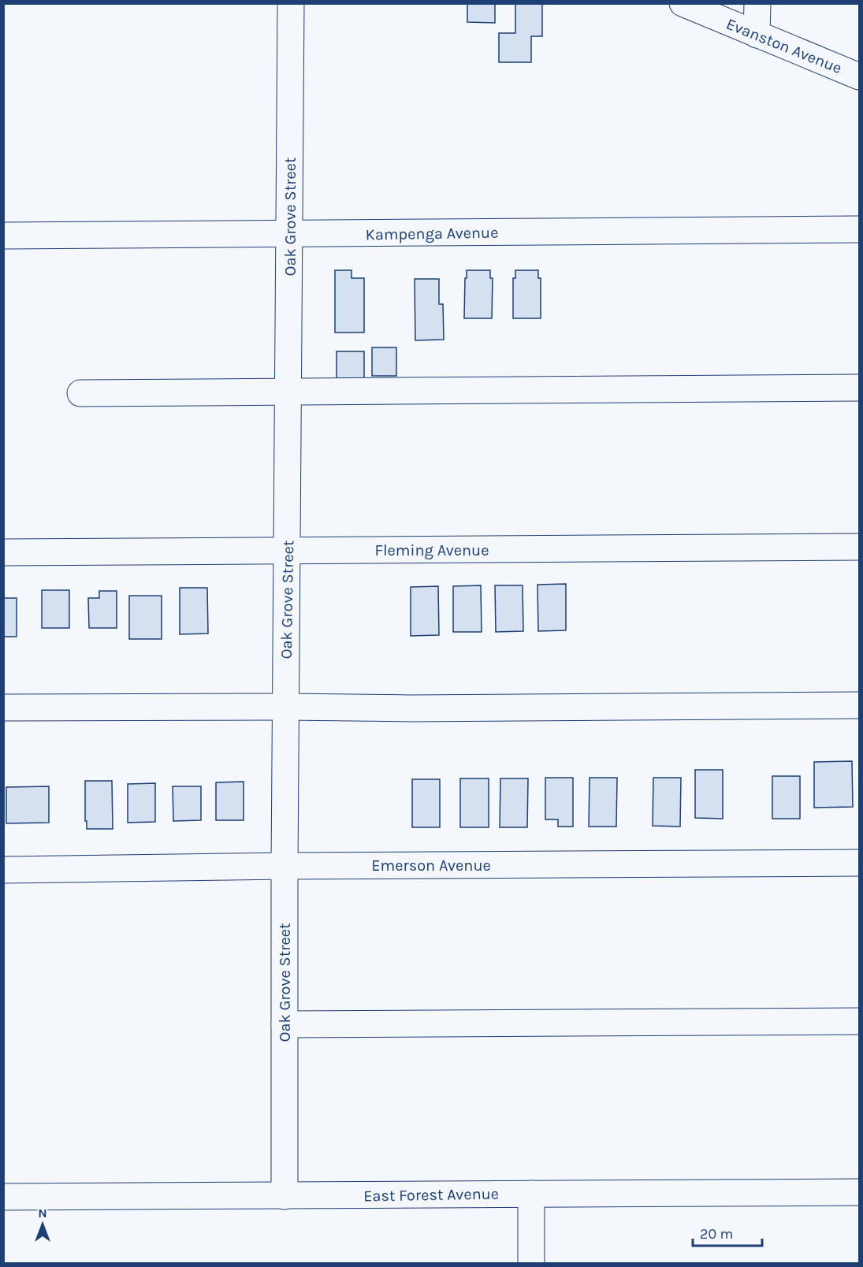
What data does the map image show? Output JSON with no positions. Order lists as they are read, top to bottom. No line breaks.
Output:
{"streets":{"street":["Evanston Avenue","Oak Grove Street","Kampenga Avenue","Fleming Avenue","Emerson Avenue","East Forest Avenue"]},"crossings":[["Oak Grove Street","Kampenga Avenue"],["Oak Grove Street","Fleming Avenue"],["Oak Grove Street","Emerson Avenue"],["Oak Grove Street","East Forest Avenue"]],"scale_bar":"20 m","north":"top"}
